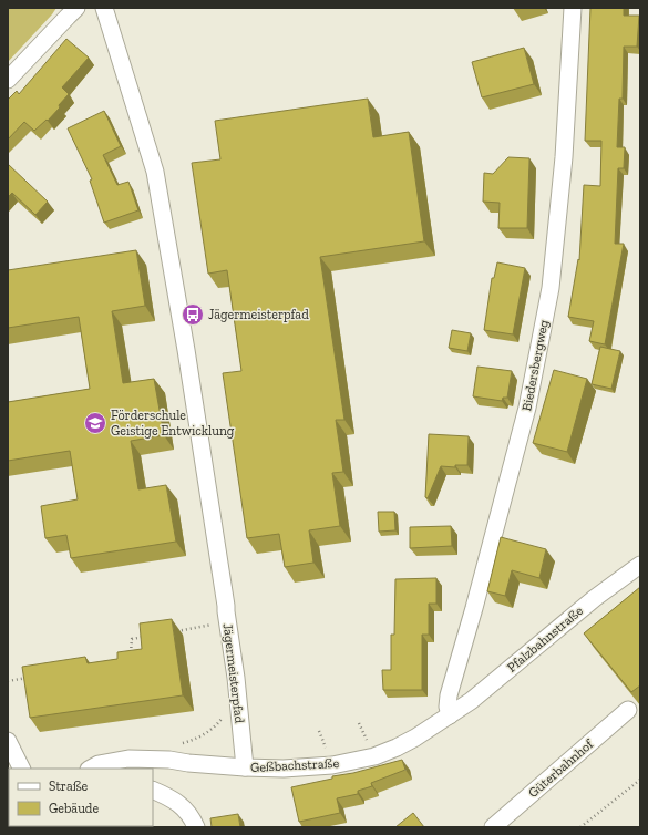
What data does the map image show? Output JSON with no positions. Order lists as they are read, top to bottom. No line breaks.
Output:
{"streets":{"street":["Biedersbergweg","Pfalzbahnstraße","Jägermeisterpfad","Geßbachstraße","Güterbahnhof"]},"crossings":[["Biedersbergweg","Pfalzbahnstraße"],["Biedersbergweg","Geßbachstraße"],["Pfalzbahnstraße","Geßbachstraße"],["Jägermeisterpfad","Geßbachstraße"]],"places":{"bus stop":["Jägermeisterpfad"],"school or university":["Förderschule Geistige Entwicklung"]},"legend":["Straße","Gebäude"]}
